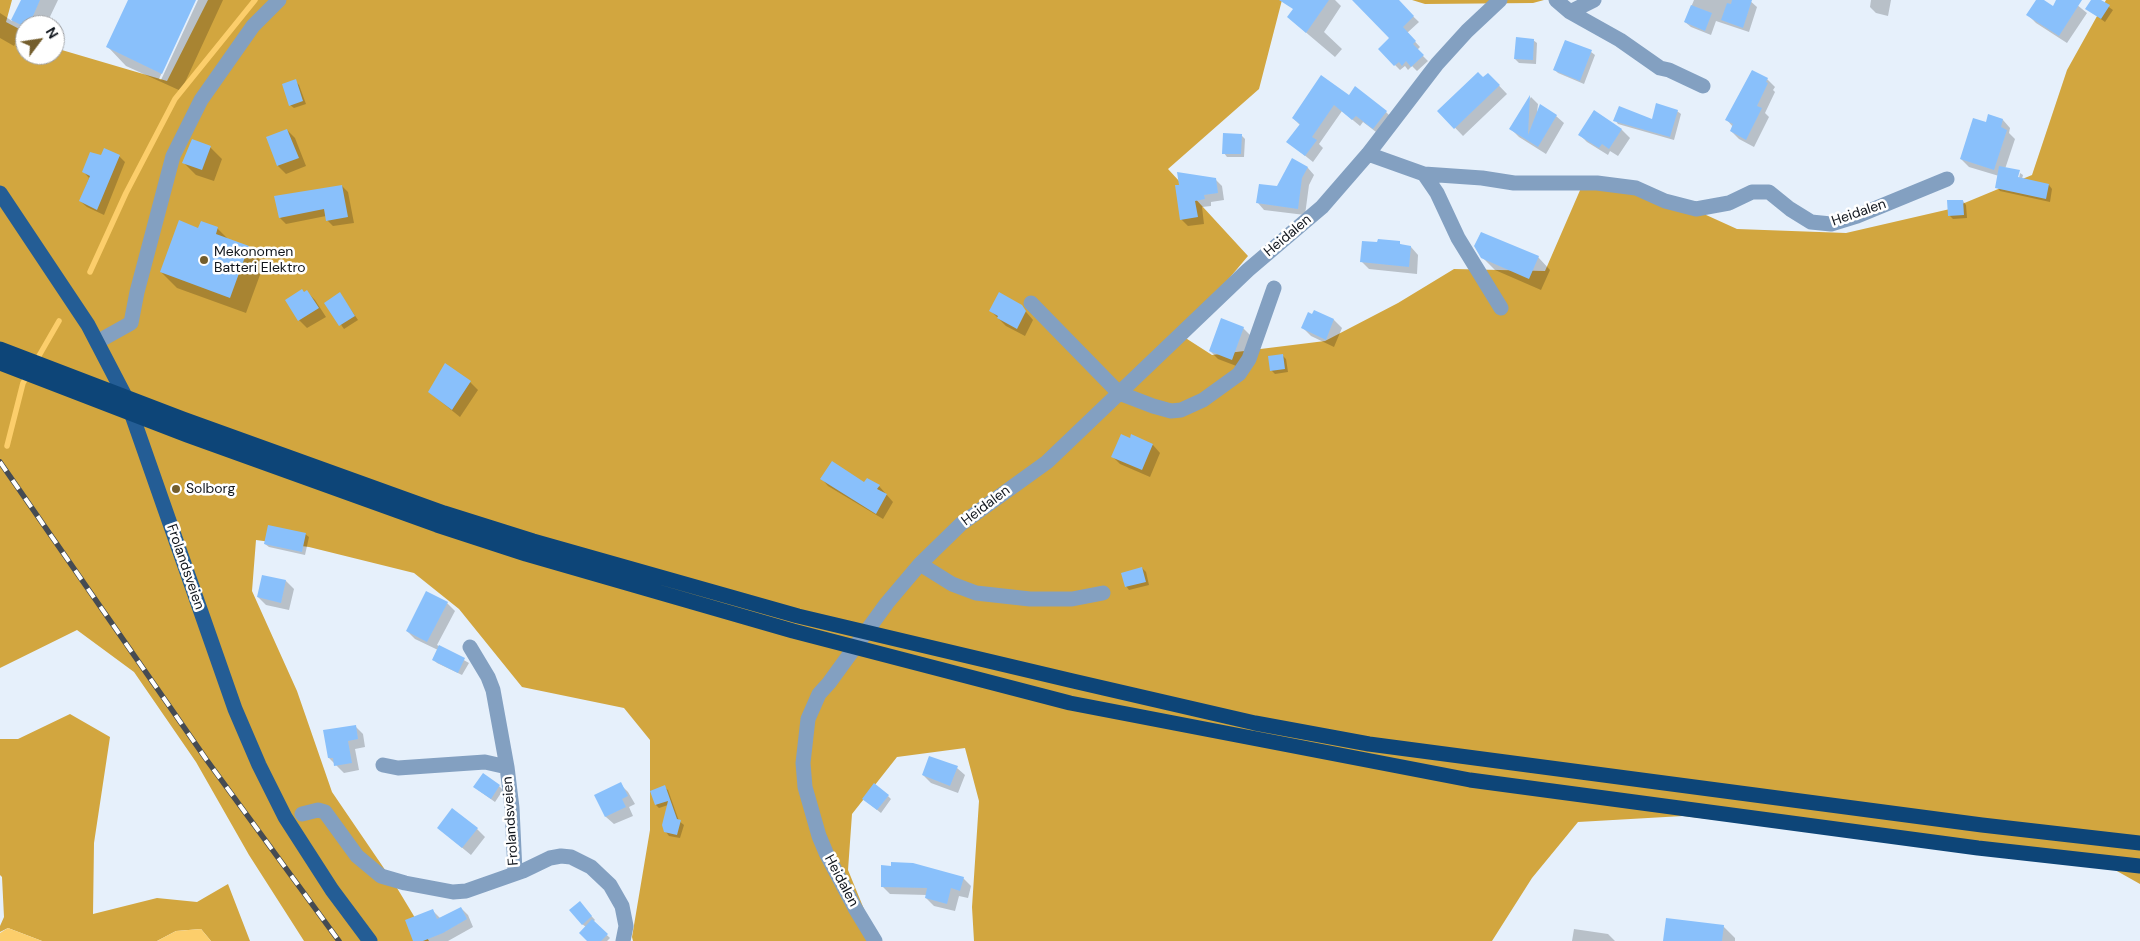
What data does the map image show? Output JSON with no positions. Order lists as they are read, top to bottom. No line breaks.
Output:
{"streets":{"main road":["Frolandsveien"],"street":["Heidalen"]},"places":["Mekonomen Batteri Elektro","Solborg"],"north":"top right"}
